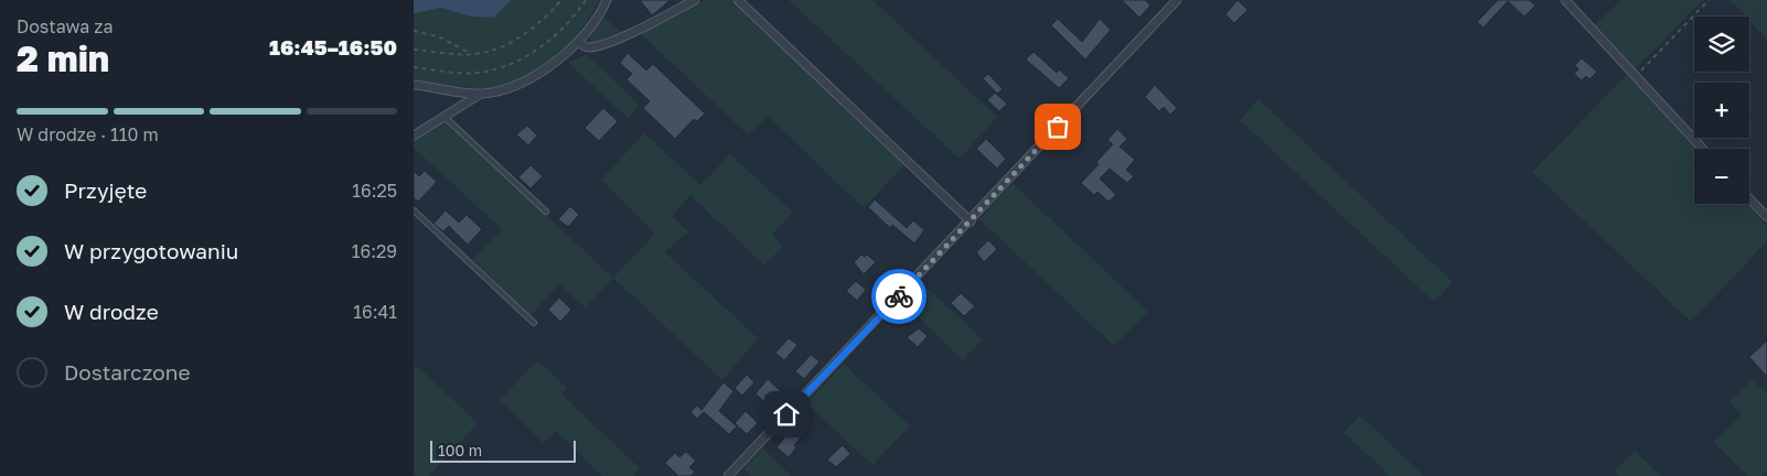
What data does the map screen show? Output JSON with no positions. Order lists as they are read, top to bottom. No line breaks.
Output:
{"scale_bar":"100 m","page":{"heading":["2 min","Dostawa za","16:45–16:50"],"map_buttons":["+","−"],"bar":"W drodze · 110 m","list":[["Przyjęte","16:25"],["W przygotowaniu","16:29"],["W drodze","16:41"],"Dostarczone"],"scale":"100 m"}}
